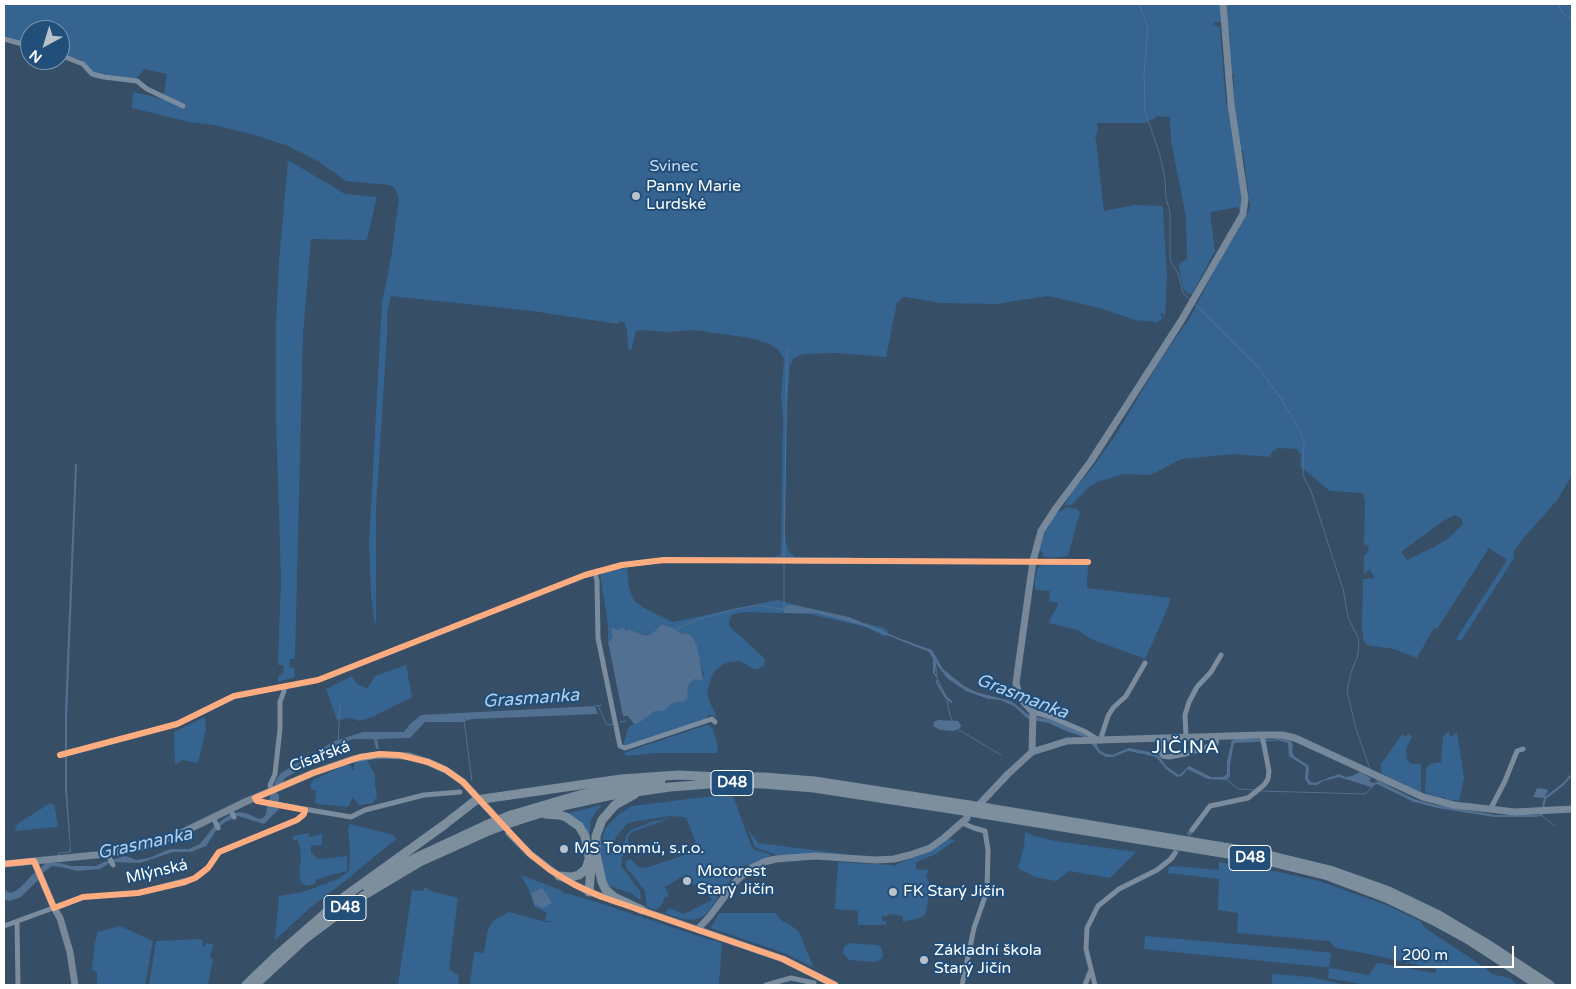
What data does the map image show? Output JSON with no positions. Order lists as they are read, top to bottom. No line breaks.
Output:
{"streets":{"highway":["D48"],"street":["Císařská","Mlýnská"]},"districts":["JIČINA"],"water":["Grasmanka"],"parks":["Svinec"],"places":["Panny Marie Lurdské","MS Tommü, s.r.o.","Motorest Starý Jičín","FK Starý Jičín","Základní škola Starý Jičín"],"scale_bar":"200 m","north":"bottom left"}
